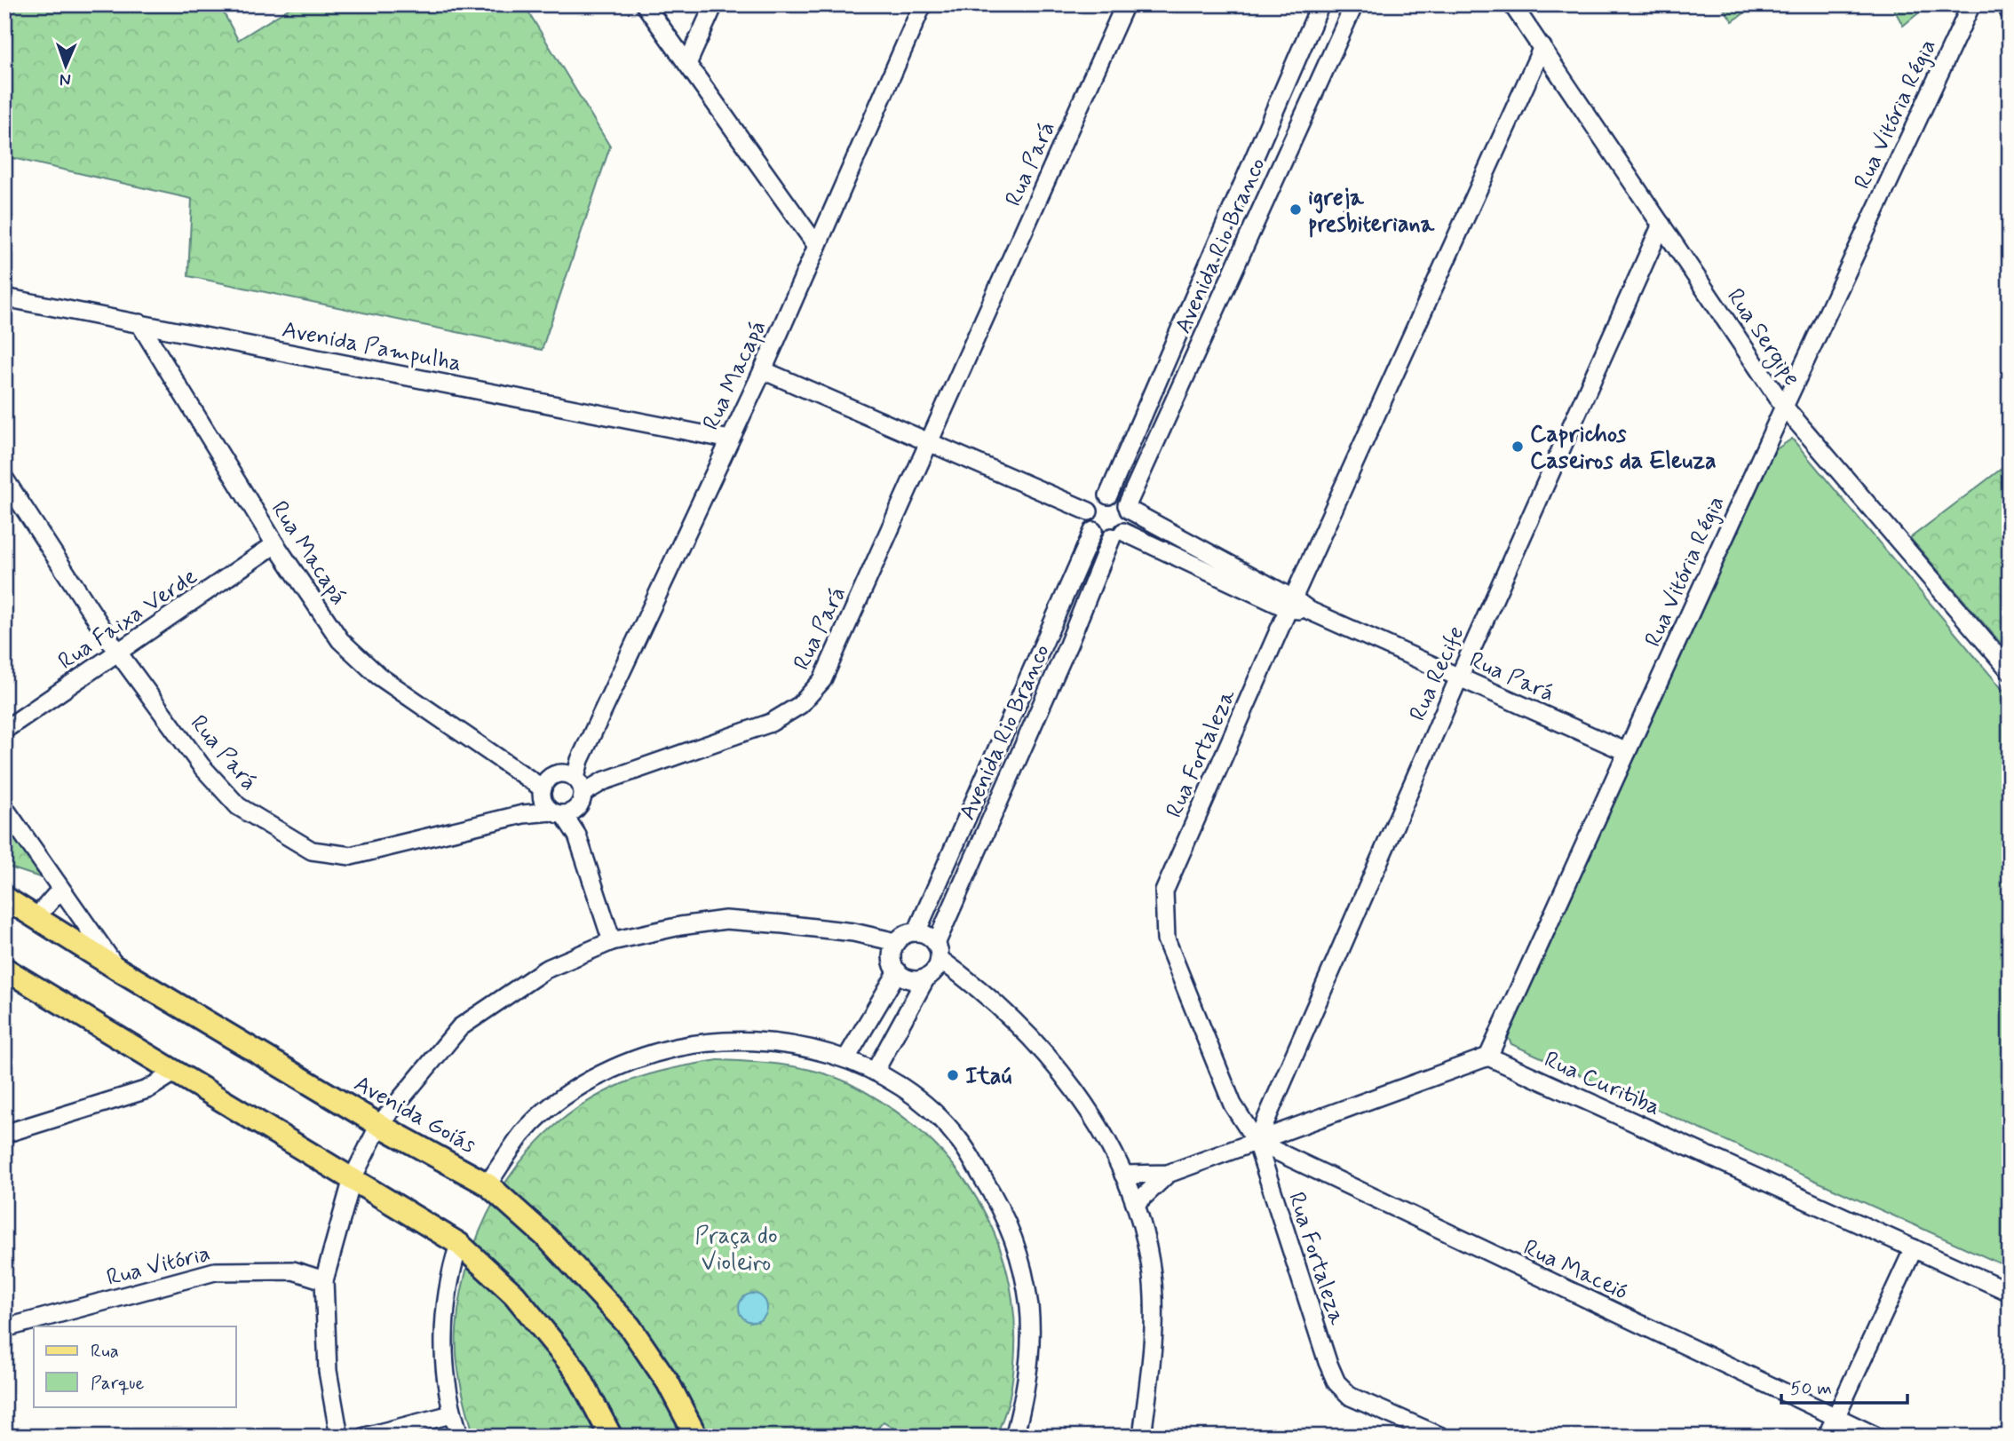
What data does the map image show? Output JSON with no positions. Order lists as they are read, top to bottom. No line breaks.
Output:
{"streets":{"main road":["Avenida Goiás"],"street":["Rua Vitória Régia","Rua Pará","Avenida Rio Branco","Rua Sergipe","Avenida Pampulha","Rua Macapá","Rua Faixa Verde","Rua Recife","Rua Fortaleza","Rua Curitiba","Rua Vitória","Rua Maceió"]},"crossings":[["Rua Vitória Régia","Rua Pará"],["Rua Vitória Régia","Rua Sergipe"],["Rua Vitória Régia","Rua Curitiba"],["Rua Pará","Avenida Rio Branco"],["Rua Pará","Rua Macapá"],["Rua Pará","Rua Faixa Verde"],["Rua Pará","Rua Recife"],["Rua Pará","Rua Fortaleza"],["Rua Sergipe","Rua Recife"],["Rua Sergipe","Rua Fortaleza"],["Avenida Pampulha","Rua Macapá"],["Rua Macapá","Rua Faixa Verde"],["Rua Recife","Rua Fortaleza"],["Rua Recife","Rua Maceió"],["Rua Fortaleza","Rua Maceió"]],"parks":["Praça do Violeiro"],"places":["igreja presbiteriana","Caprichos Caseiros da Eleuza","Itaú"],"legend":["Rua","Parque"],"scale_bar":"50 m","north":"bottom"}
